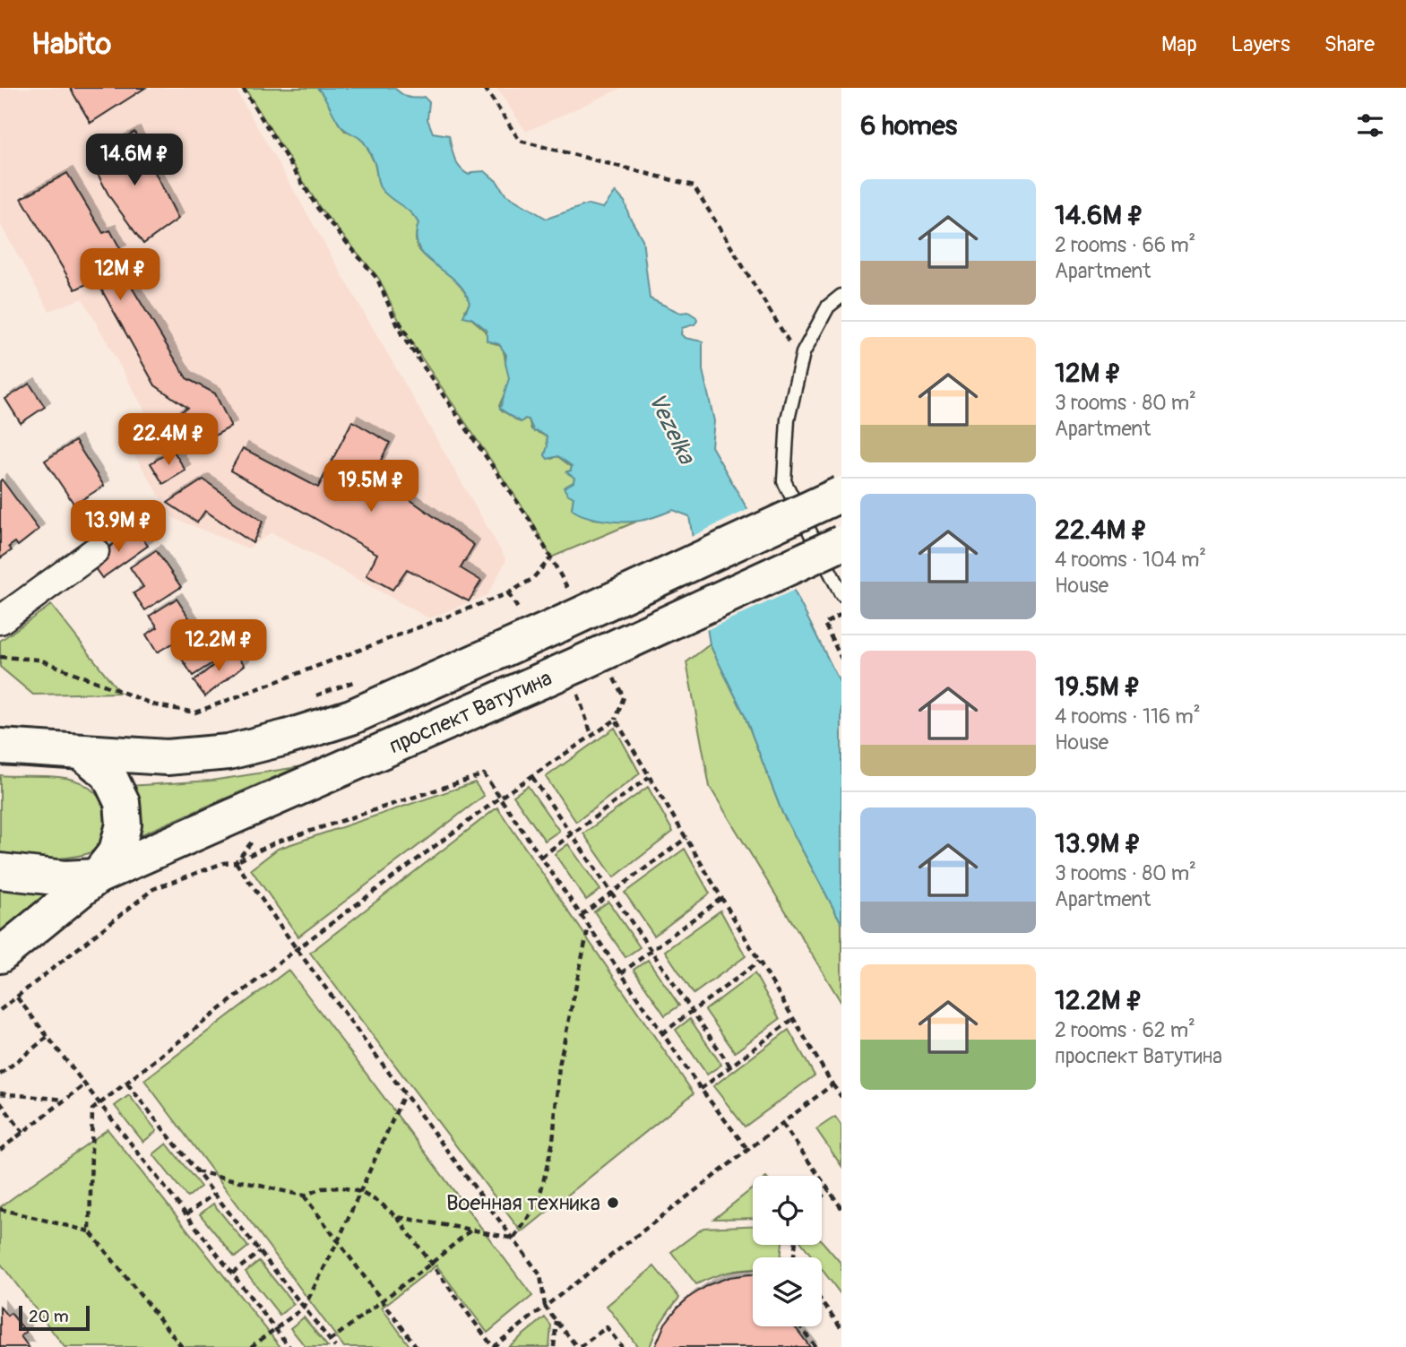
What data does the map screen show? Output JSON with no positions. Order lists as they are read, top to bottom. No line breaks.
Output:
{"streets":{"main road":["проспект Ватутина"]},"water":["Vezelka"],"places":["Военная техника"],"scale_bar":"20 m","page":{"header":"Habito","nav":["Map","Layers","Share"],"heading":"6 homes","price":["14.6M ₽","12M ₽","22.4M ₽","19.5M ₽","13.9M ₽","12.2M ₽"],"list":[{"name":"14.6M ₽","note":"2 rooms · 66 m² · Apartment"},{"name":"12M ₽","note":"3 rooms · 80 m² · Apartment"},{"name":"22.4M ₽","note":"4 rooms · 104 m² · House"},{"name":"19.5M ₽","note":"4 rooms · 116 m² · House"},{"name":"13.9M ₽","note":"3 rooms · 80 m² · Apartment"},{"name":"12.2M ₽","note":"2 rooms · 62 m² · проспект Ватутина"}],"scale":"20 m"}}
